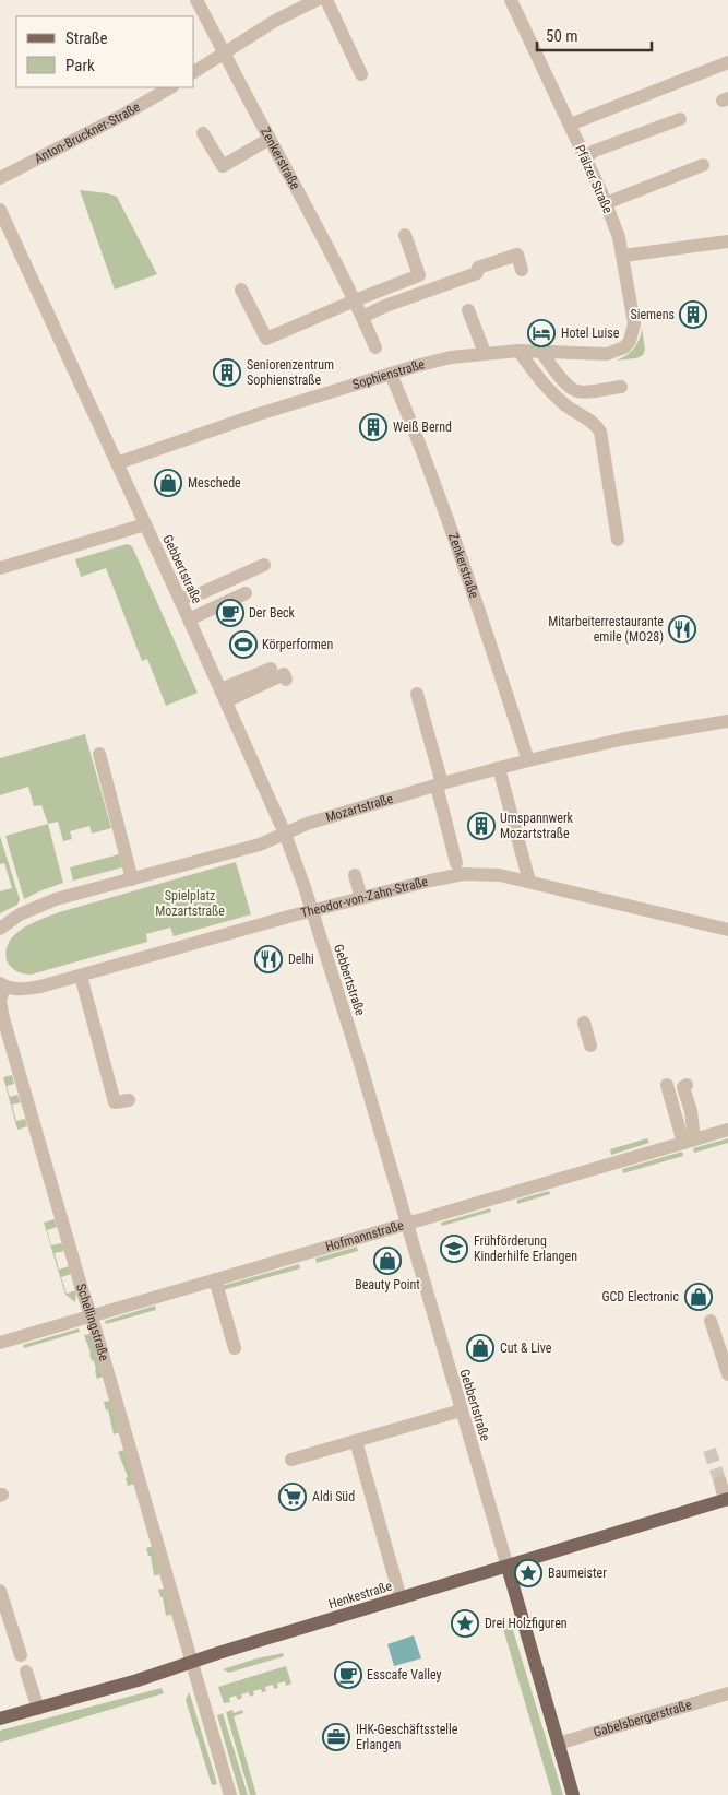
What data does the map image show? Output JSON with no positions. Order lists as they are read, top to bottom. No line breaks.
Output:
{"streets":{"main road":["Gebbertstraße","Henkestraße"],"street":["Anton-Bruckner-Straße","Zenkerstraße","Pfälzer Straße","Sophienstraße","Mozartstraße","Theodor-von-Zahn-Straße","Hofmannstraße","Schellingstraße","Gabelsbergerstraße"]},"crossings":[["Zenkerstraße","Sophienstraße"],["Zenkerstraße","Mozartstraße"],["Pfälzer Straße","Sophienstraße"],["Sophienstraße","Gebbertstraße"],["Gebbertstraße","Mozartstraße"],["Gebbertstraße","Theodor-von-Zahn-Straße"],["Gebbertstraße","Hofmannstraße"],["Gebbertstraße","Henkestraße"],["Gebbertstraße","Gabelsbergerstraße"],["Theodor-von-Zahn-Straße","Schellingstraße"],["Hofmannstraße","Schellingstraße"],["Schellingstraße","Henkestraße"]],"parks":["Spielplatz Mozartstraße"],"places":{"building":["Siemens","Seniorenzentrum Sophienstraße","Weiß Bernd","Umspannwerk Mozartstraße"],"hotel":["Hotel Luise"],"shop":["Meschede","Beauty Point","GCD Electronic","Cut & Live"],"cafe":["Der Beck","Esscafe Valley"],"restaurant":["Mitarbeiterrestaurante emile (MO28)","Delhi"],"sports":["Körperformen"],"school or university":["Frühförderung Kinderhilfe Erlangen"],"supermarket":["Aldi Süd"],"place":["Baumeister","Drei Holzfiguren"],"office":["IHK-Geschäftsstelle Erlangen"]},"legend":["Straße","Park"],"scale_bar":"50 m"}
